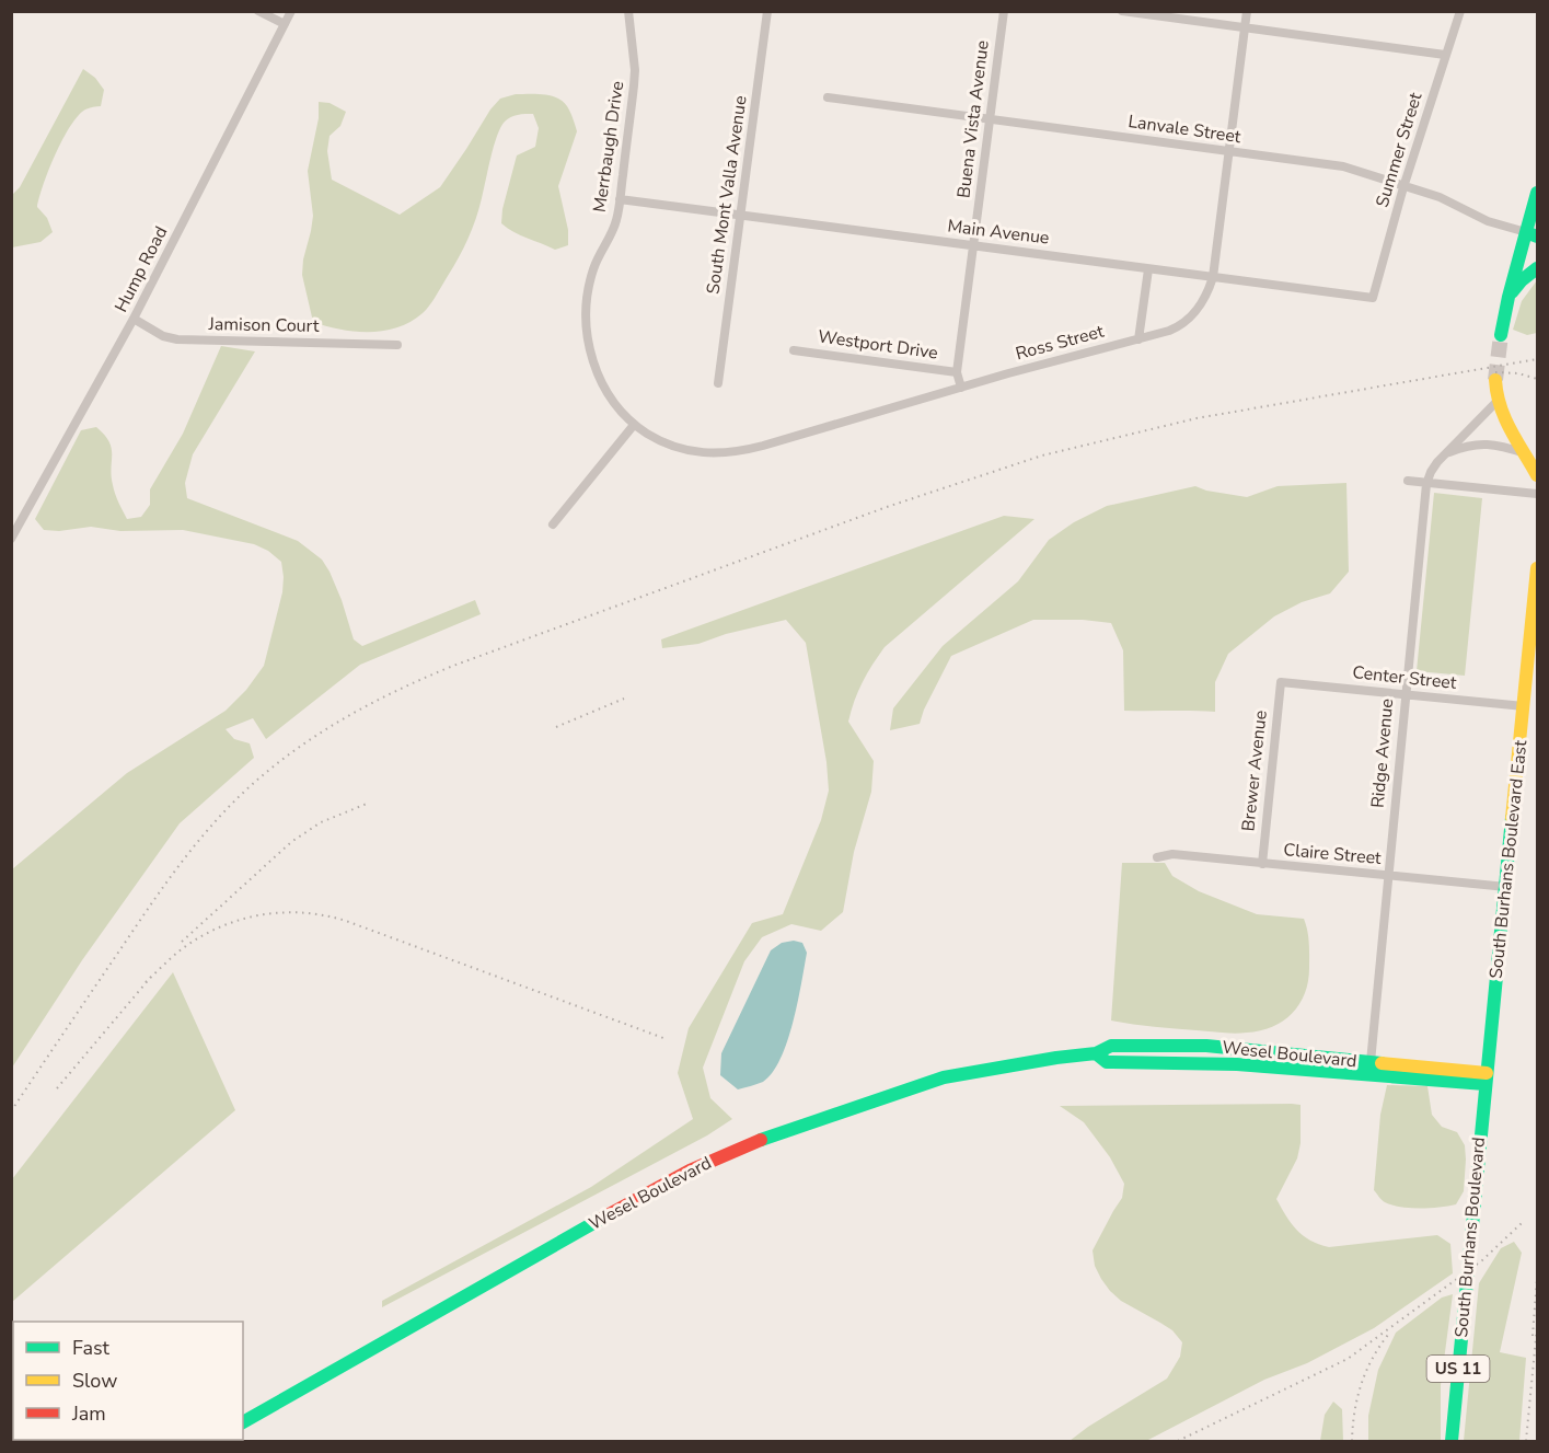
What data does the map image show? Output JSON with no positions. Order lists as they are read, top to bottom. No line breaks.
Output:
{"streets":{"main road":["South Burhans Boulevard East","Wesel Boulevard","South Burhans Boulevard","US 11"],"street":["Buena Vista Avenue","Lanvale Street","Merrbaugh Drive","Summer Street","South Mont Valla Avenue","Main Avenue","Hump Road","Jamison Court","Ross Street","Westport Drive","Center Street","Ridge Avenue","Brewer Avenue","Claire Street"]},"crossings":[["Buena Vista Avenue","Lanvale Street"],["Buena Vista Avenue","Main Avenue"],["Buena Vista Avenue","Ross Street"],["Buena Vista Avenue","Westport Drive"],["Lanvale Street","Summer Street"],["Lanvale Street","Ross Street"],["Merrbaugh Drive","Main Avenue"],["Merrbaugh Drive","Ross Street"],["Summer Street","Main Avenue"],["South Mont Valla Avenue","Main Avenue"],["Main Avenue","Ross Street"],["Hump Road","Jamison Court"],["Center Street","Ridge Avenue"],["Center Street","Brewer Avenue"],["Center Street","South Burhans Boulevard East"],["Ridge Avenue","Claire Street"],["Ridge Avenue","Wesel Boulevard"],["Brewer Avenue","Claire Street"],["Claire Street","South Burhans Boulevard East"],["South Burhans Boulevard East","Wesel Boulevard"],["South Burhans Boulevard East","South Burhans Boulevard"],["Wesel Boulevard","South Burhans Boulevard"]],"legend":["Fast","Slow","Jam"]}
